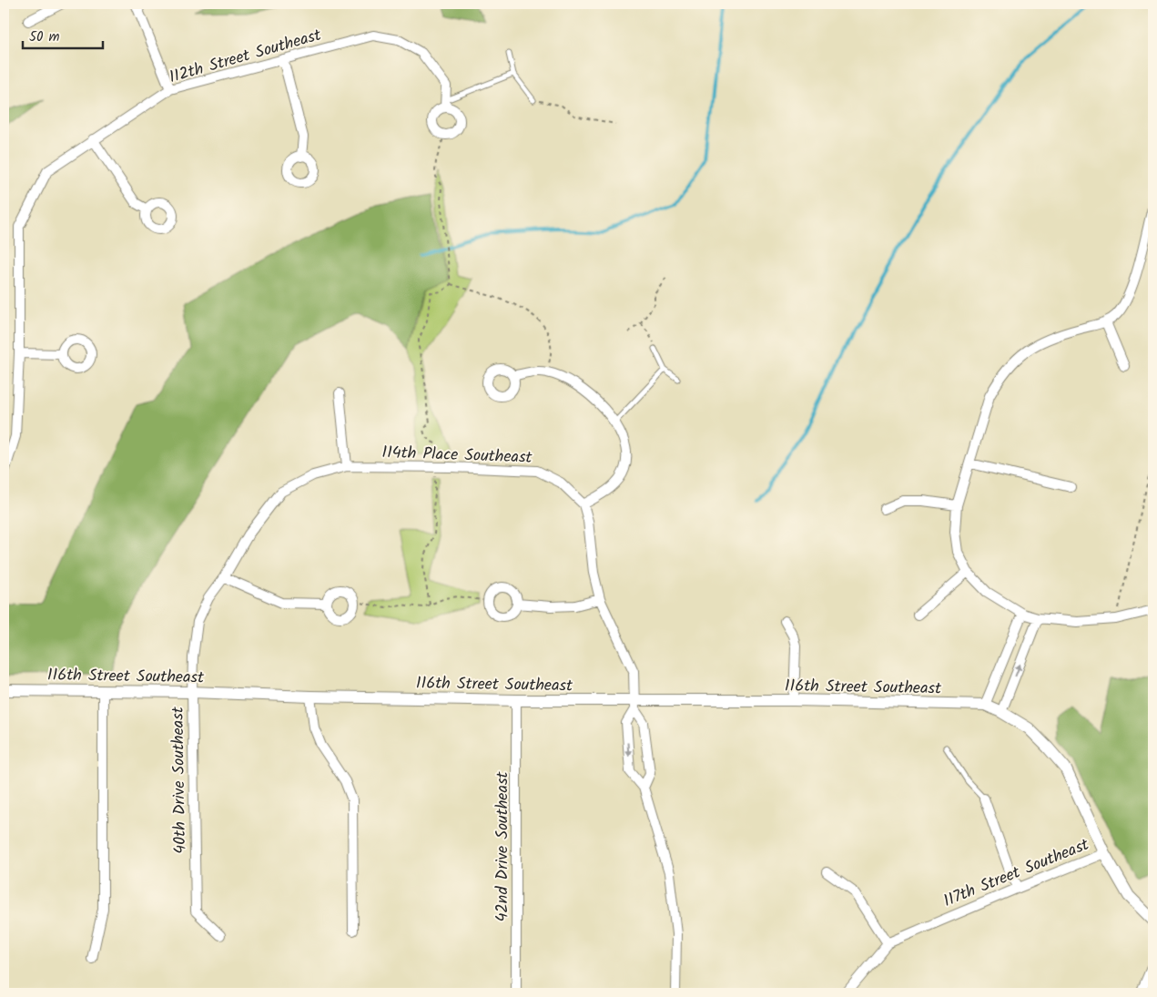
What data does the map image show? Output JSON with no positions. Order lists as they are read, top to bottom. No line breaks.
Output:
{"streets":{"street":["112th Street Southeast","114th Place Southeast","116th Street Southeast","40th Drive Southeast","42nd Drive Southeast","117th Street Southeast"]},"crossings":[["114th Place Southeast","40th Drive Southeast"],["116th Street Southeast","40th Drive Southeast"],["116th Street Southeast","42nd Drive Southeast"]],"scale_bar":"50 m"}
